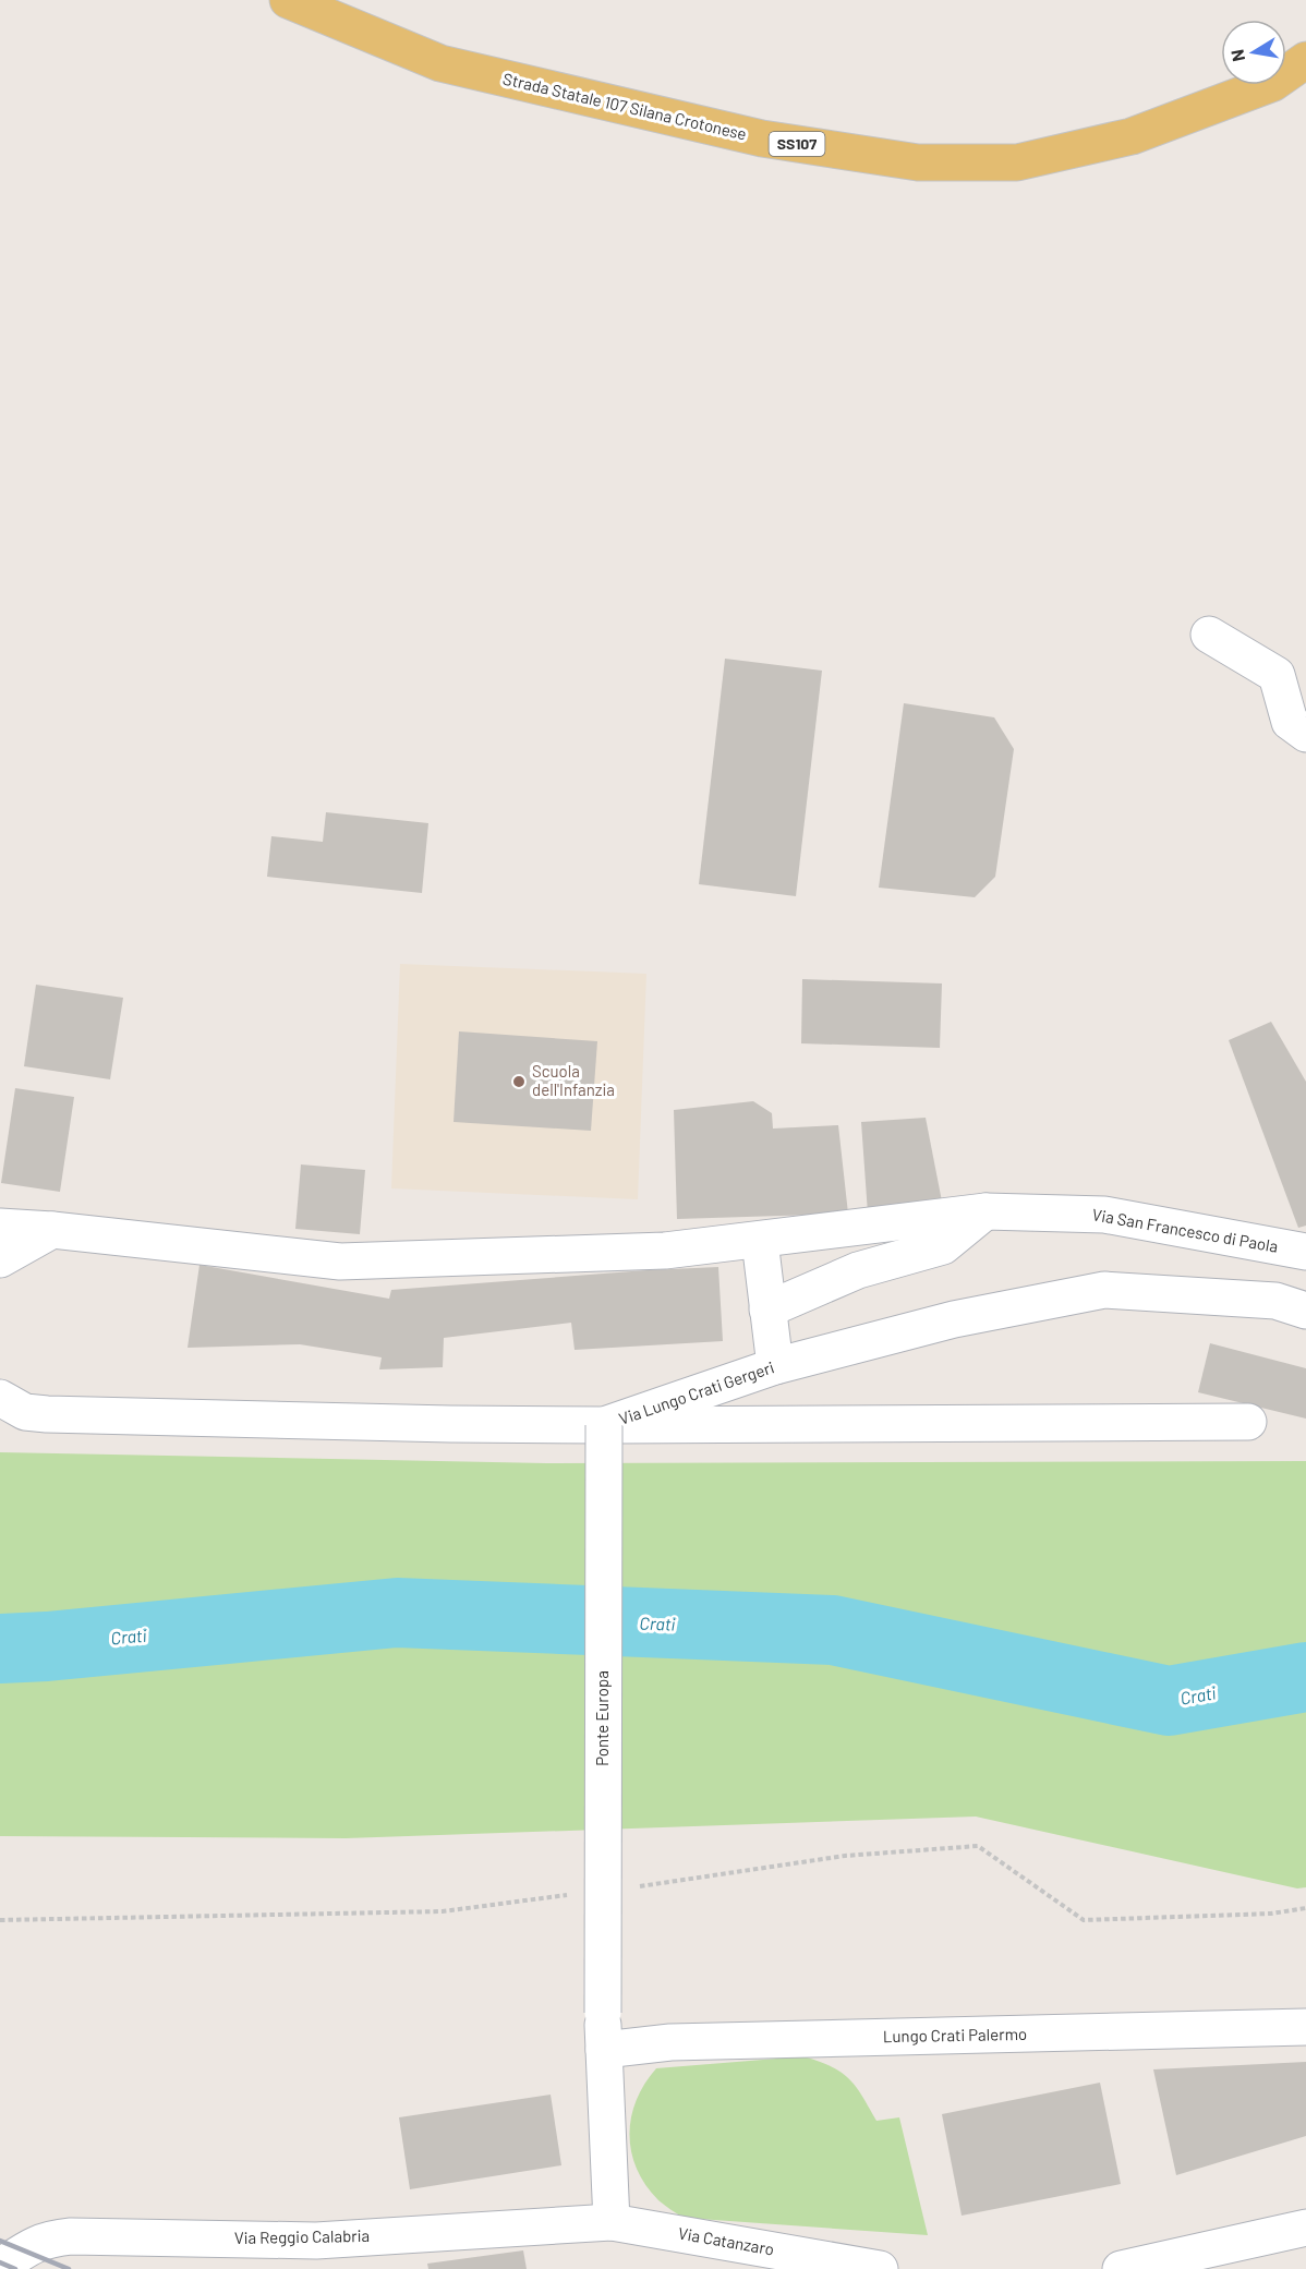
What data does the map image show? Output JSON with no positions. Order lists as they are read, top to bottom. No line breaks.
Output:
{"streets":{"main road":["Strada Statale 107 Silana Crotonese","SS107"],"street":["Via San Francesco di Paola","Via Lungo Crati Gergeri","Ponte Europa","Lungo Crati Palermo","Via Reggio Calabria","Via Catanzaro"]},"crossings":[["Via Lungo Crati Gergeri","Ponte Europa"],["Ponte Europa","Lungo Crati Palermo"],["Ponte Europa","Via Reggio Calabria"],["Ponte Europa","Via Catanzaro"],["Via Reggio Calabria","Via Catanzaro"]],"water":["Crati"],"places":["Scuola dell'Infanzia"],"north":"left"}
